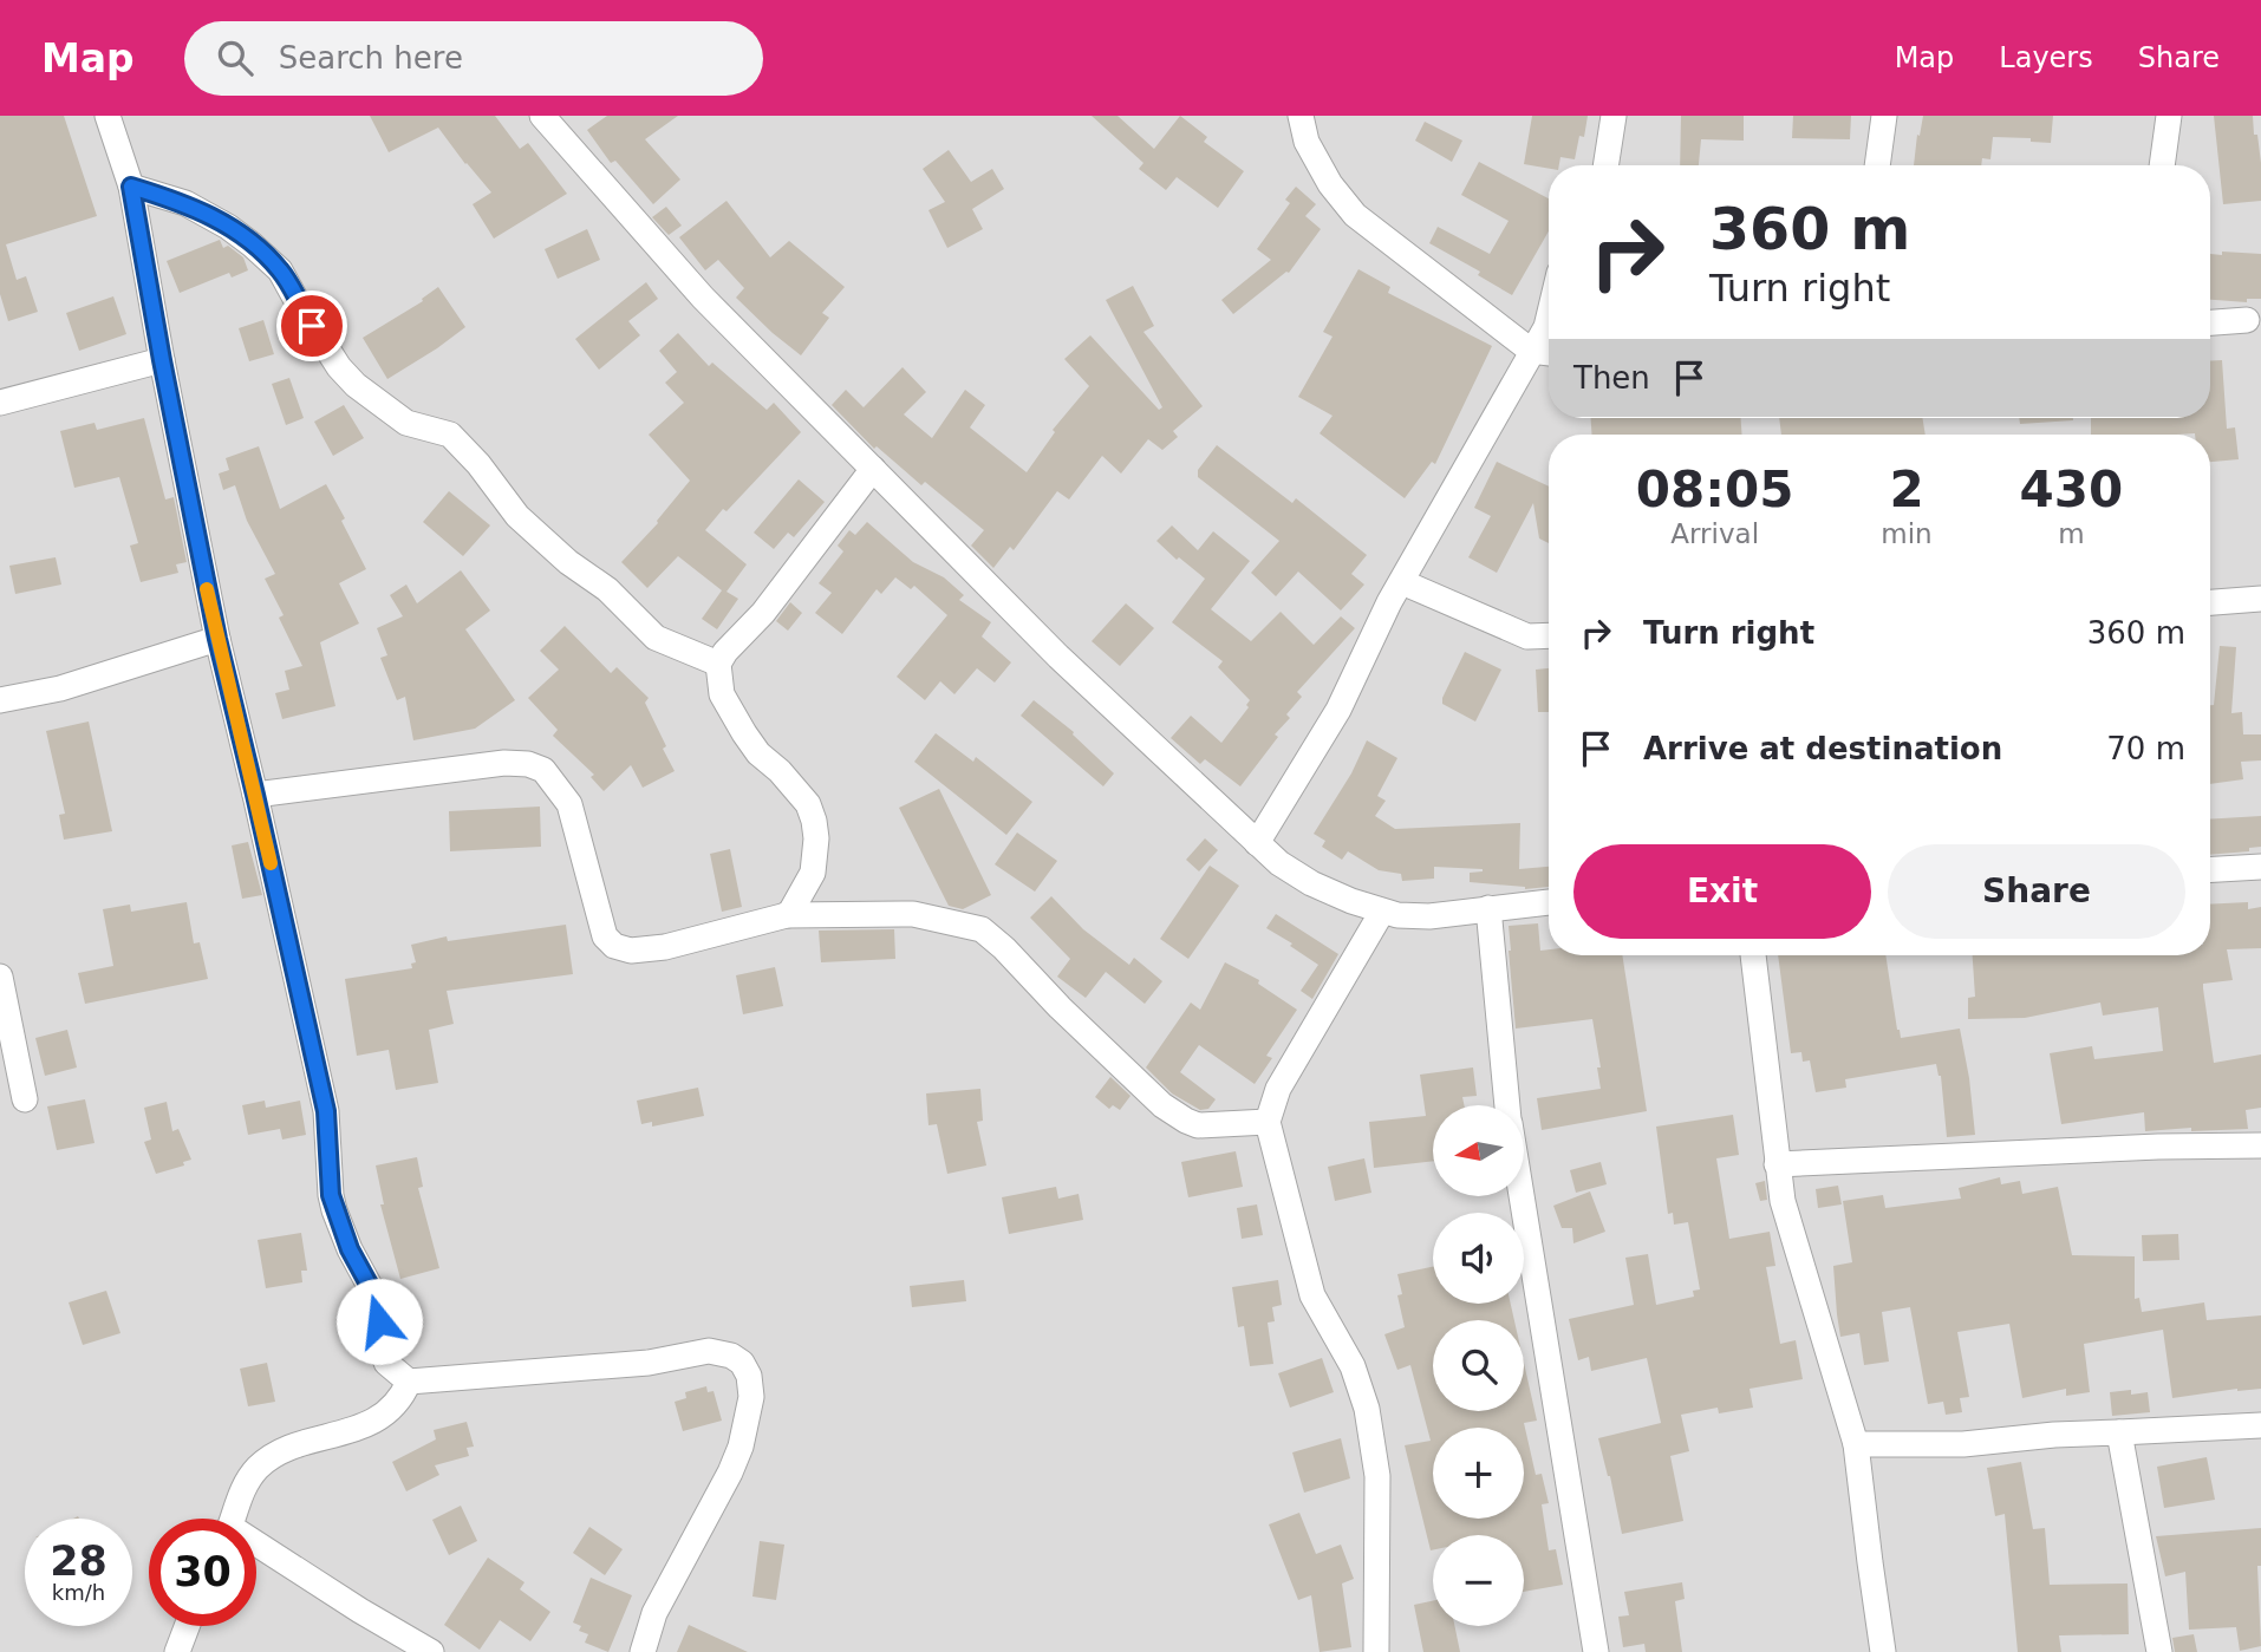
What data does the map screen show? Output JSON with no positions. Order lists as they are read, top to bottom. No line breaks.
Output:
{"north":"left","page":{"header":"Map","search":"Search here","nav":["Map","Layers","Share"],"turn":["360 m","Turn right"],"then":"Then","eta":["08:05","Arrival","2","min","430","m"],"list":[{"name":"Turn right","value":"360 m"},{"name":"Arrive at destination","value":"70 m"}],"buttons":["Exit","Share"],"map_buttons":["+","−"],"speed":"28 km/h","limit":"30"}}
